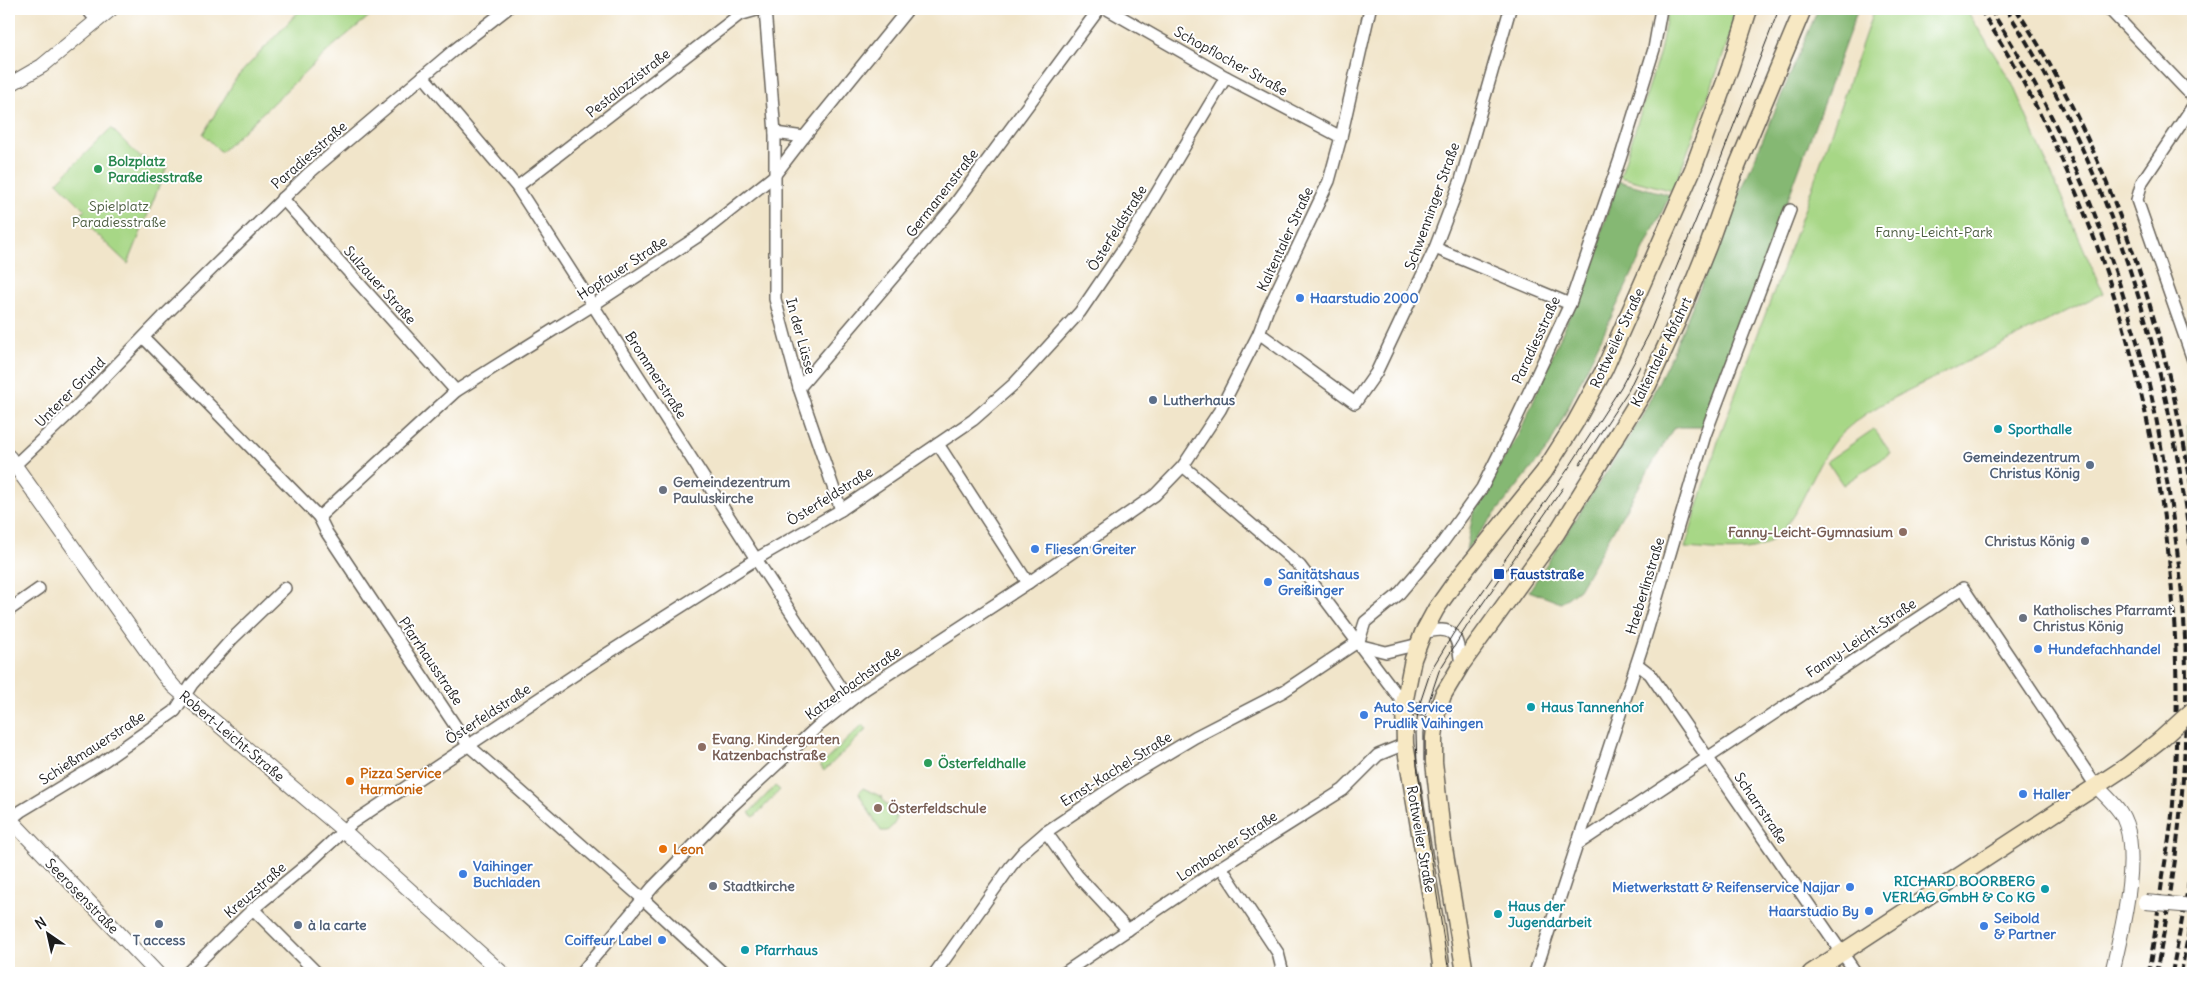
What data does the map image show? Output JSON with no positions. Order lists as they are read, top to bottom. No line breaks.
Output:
{"streets":{"main road":["Rottweiler Straße","Kaltentaler Abfahrt"],"street":["Schopflocher Straße","Pestalozzistraße","Paradiesstraße","Germanenstraße","Schwenninger Straße","Österfeldstraße","Kaltentaler Straße","Hopfauer Straße","Sulzauer Straße","In der Lüsse","Brommerstraße","Unterer Grund","Haeberlinstraße","Fanny-Leicht-Straße","Pfarrhausstraße","Katzenbachstraße","Robert-Leicht-Straße","Schießmauerstraße","Ernst-Kachel-Straße","Scharrstraße","Lombacher Straße","Kreuzstraße","Seerosenstraße"]},"crossings":[["Schopflocher Straße","Österfeldstraße"],["Schopflocher Straße","Kaltentaler Straße"],["Pestalozzistraße","Brommerstraße"],["Paradiesstraße","Sulzauer Straße"],["Paradiesstraße","Brommerstraße"],["Paradiesstraße","Unterer Grund"],["Paradiesstraße","Pfarrhausstraße"],["Paradiesstraße","Ernst-Kachel-Straße"],["Germanenstraße","In der Lüsse"],["Schwenninger Straße","Kaltentaler Straße"],["Österfeldstraße","In der Lüsse"],["Österfeldstraße","Brommerstraße"],["Österfeldstraße","Pfarrhausstraße"],["Österfeldstraße","Robert-Leicht-Straße"],["Österfeldstraße","Kreuzstraße"],["Kaltentaler Straße","Katzenbachstraße"],["Hopfauer Straße","Sulzauer Straße"],["Hopfauer Straße","In der Lüsse"],["Hopfauer Straße","Brommerstraße"],["Hopfauer Straße","Pfarrhausstraße"],["Rottweiler Straße","Kaltentaler Abfahrt"],["Rottweiler Straße","Lombacher Straße"],["Brommerstraße","Katzenbachstraße"],["Unterer Grund","Pfarrhausstraße"],["Unterer Grund","Robert-Leicht-Straße"],["Haeberlinstraße","Fanny-Leicht-Straße"],["Haeberlinstraße","Scharrstraße"],["Fanny-Leicht-Straße","Scharrstraße"],["Pfarrhausstraße","Katzenbachstraße"],["Robert-Leicht-Straße","Schießmauerstraße"],["Robert-Leicht-Straße","Kreuzstraße"],["Schießmauerstraße","Seerosenstraße"]],"parks":["Spielplatz Paradiesstraße","Fanny-Leicht-Park"],"places":{"other":["Bolzplatz Paradiesstraße","Haarstudio 2000","Lutherhaus","Sporthalle","Gemeindezentrum Christus König","Gemeindezentrum Pauluskirche","Fanny-Leicht-Gymnasium","Christus König","Fliesen Greiter","Sanitätshaus Greißinger","Katholisches Pfarramt Christus König","Hundefachhandel","Haus Tannenhof","Auto Service Prudlik Vaihingen","Evang. Kindergarten Katzenbachstraße","Österfeldhalle","Pizza Service Harmonie","Haller","Österfeldschule","Leon","Vaihinger Buchladen","Stadtkirche","Mietwerkstatt & Reifenservice Najjar","RICHARD BOORBERG VERLAG GmbH & Co KG","Haarstudio By","Haus der Jugendarbeit","T access","à la carte","Seibold & Partner","Coiffeur Label","Pfarrhaus"],"transit":["Fauststraße"]},"north":"top left"}
